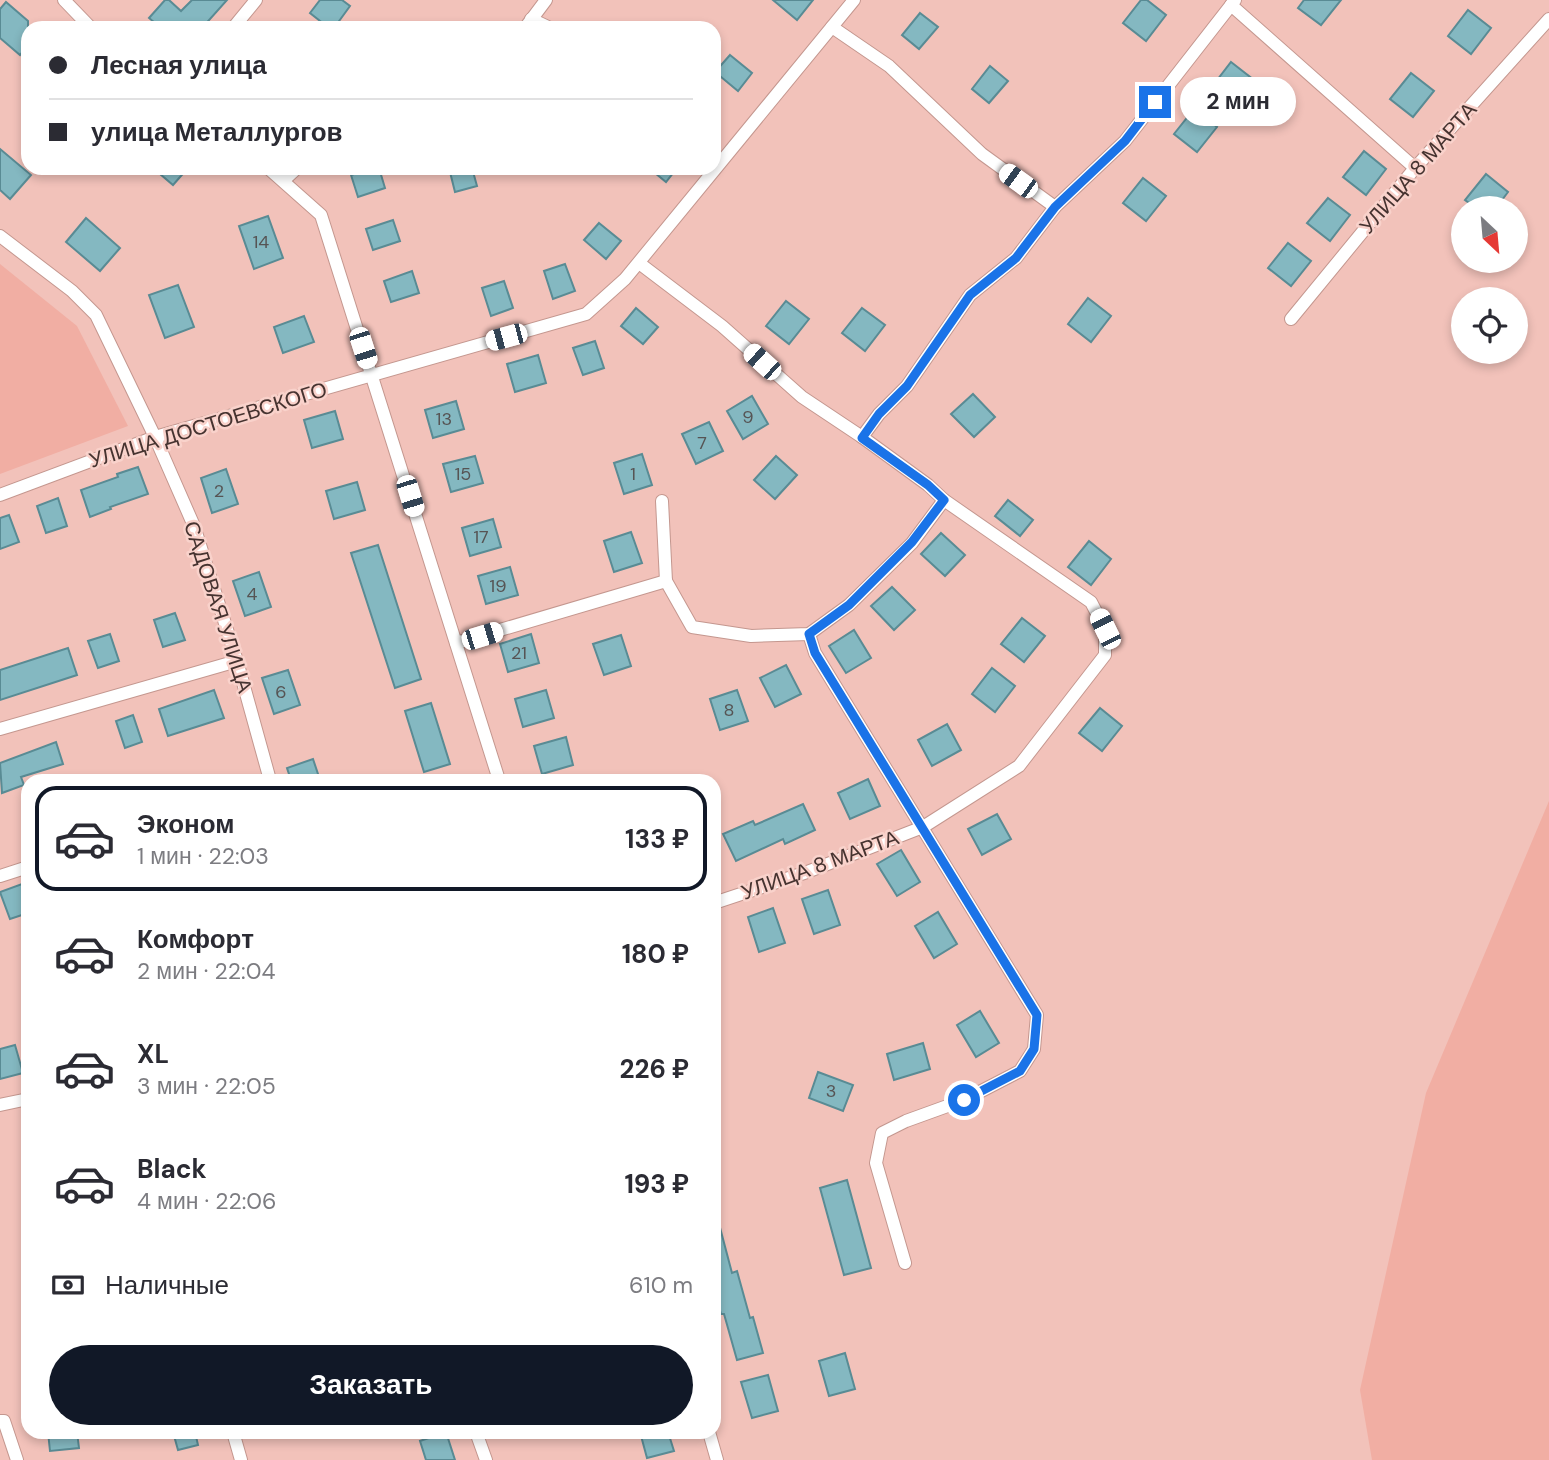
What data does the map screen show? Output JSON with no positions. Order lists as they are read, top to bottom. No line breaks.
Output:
{"streets":{"street":["УЛИЦА 8 МАРТА","УЛИЦА ДОСТОЕВСКОГО","САДОВАЯ УЛИЦА"]},"crossings":[["УЛИЦА ДОСТОЕВСКОГО","САДОВАЯ УЛИЦА"]],"house_numbers":["14","9","13","7","15","1","2","17","19","4","21","6","8","3"],"north":"bottom right","page":{"banner":["Лесная улица","улица Металлургов"],"bubble":"2 мин","list":[{"name":"Эконом","note":"1 мин · 22:03","value":"133 ₽"},{"name":"Комфорт","note":"2 мин · 22:04","value":"180 ₽"},{"name":"XL","note":"3 мин · 22:05","value":"226 ₽"},{"name":"Black","note":"4 мин · 22:06","value":"193 ₽"}],"pay":["Наличные","610 m"],"buttons":"Заказать"}}
